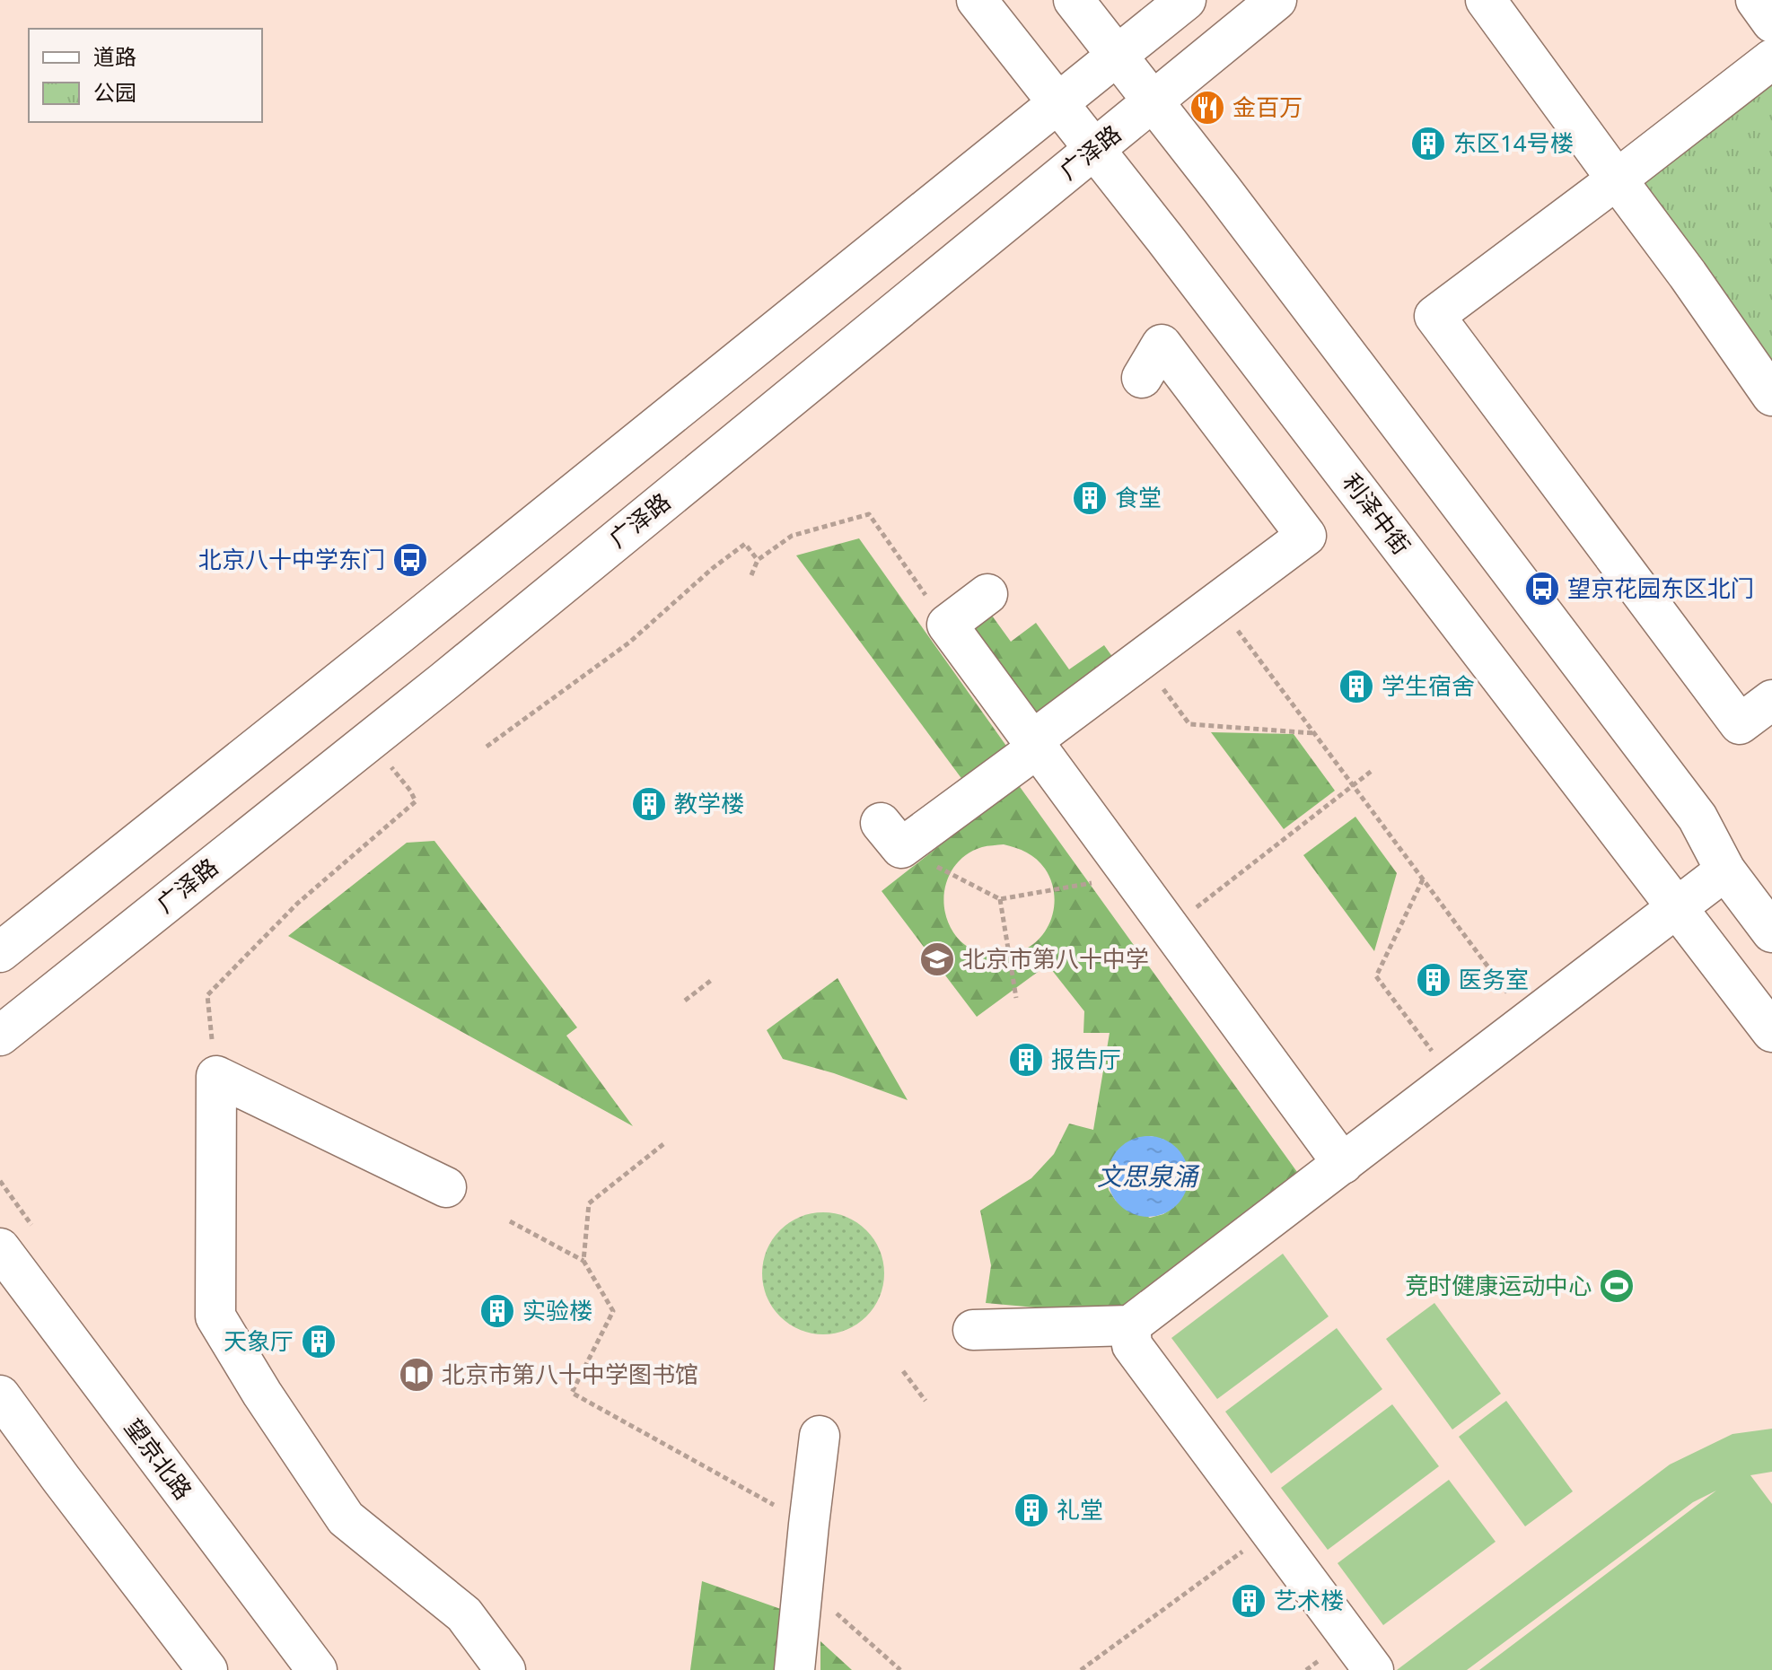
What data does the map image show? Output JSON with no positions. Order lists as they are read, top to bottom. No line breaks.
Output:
{"streets":{"main road":["广泽路","利泽中街","望京北路"]},"crossings":[["广泽路","利泽中街"]],"water":["文思泉涌"],"places":{"restaurant":["金百万"],"building":["东区14号楼","食堂","学生宿舍","教学楼","医务室","报告厅","实验楼","天象厅","礼堂","艺术楼"],"bus stop":["北京八十中学东门","望京花园东区北门"],"school or university":["北京市第八十中学"],"sports":["竞时健康运动中心"],"library":["北京市第八十中学图书馆"]},"legend":["道路","公园"]}
